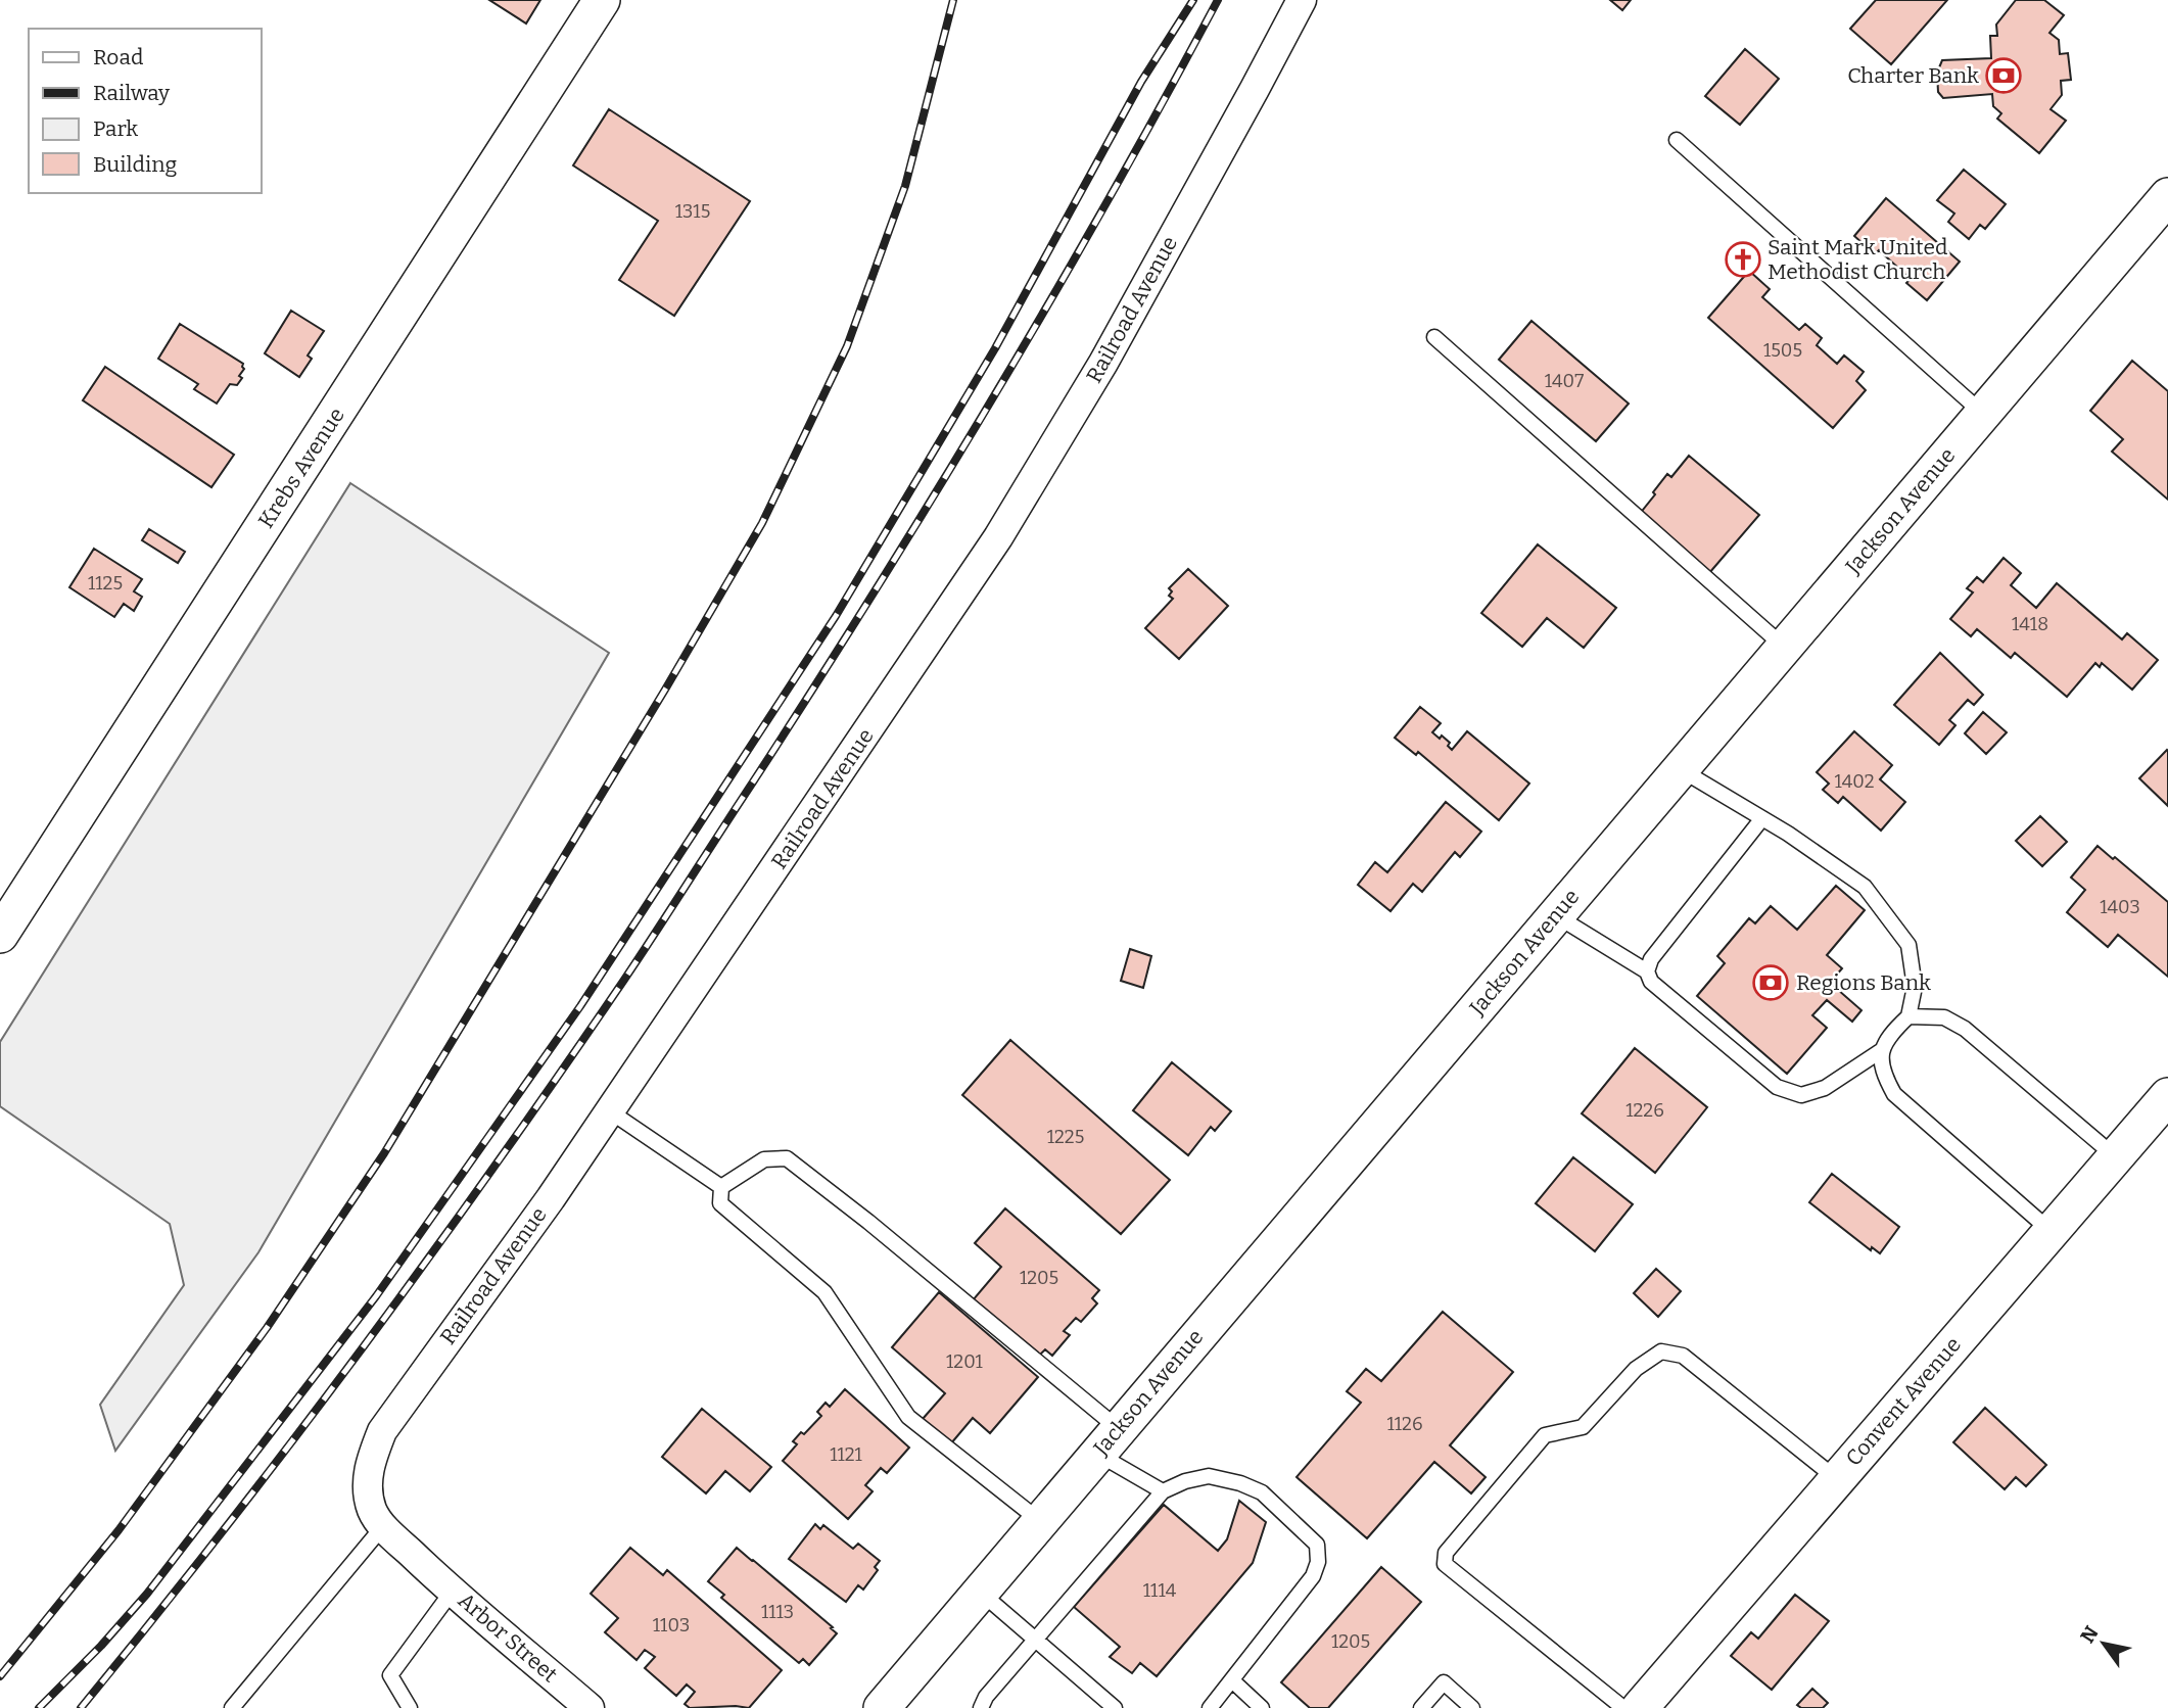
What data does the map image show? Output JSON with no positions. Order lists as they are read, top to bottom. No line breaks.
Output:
{"streets":{"street":["Railroad Avenue","Krebs Avenue","Jackson Avenue","Convent Avenue","Arbor Street"]},"crossings":[["Railroad Avenue","Arbor Street"]],"places":{"bank":["Charter Bank","Regions Bank"],"church":["Saint Mark United Methodist Church"]},"house_numbers":["1315","1505","1407","1125","1418","1402","1403","1226","1225","1205","1201","1126","1121","1114","1113","1103","1205"],"legend":["Road","Railway","Park","Building"],"north":"top left"}
